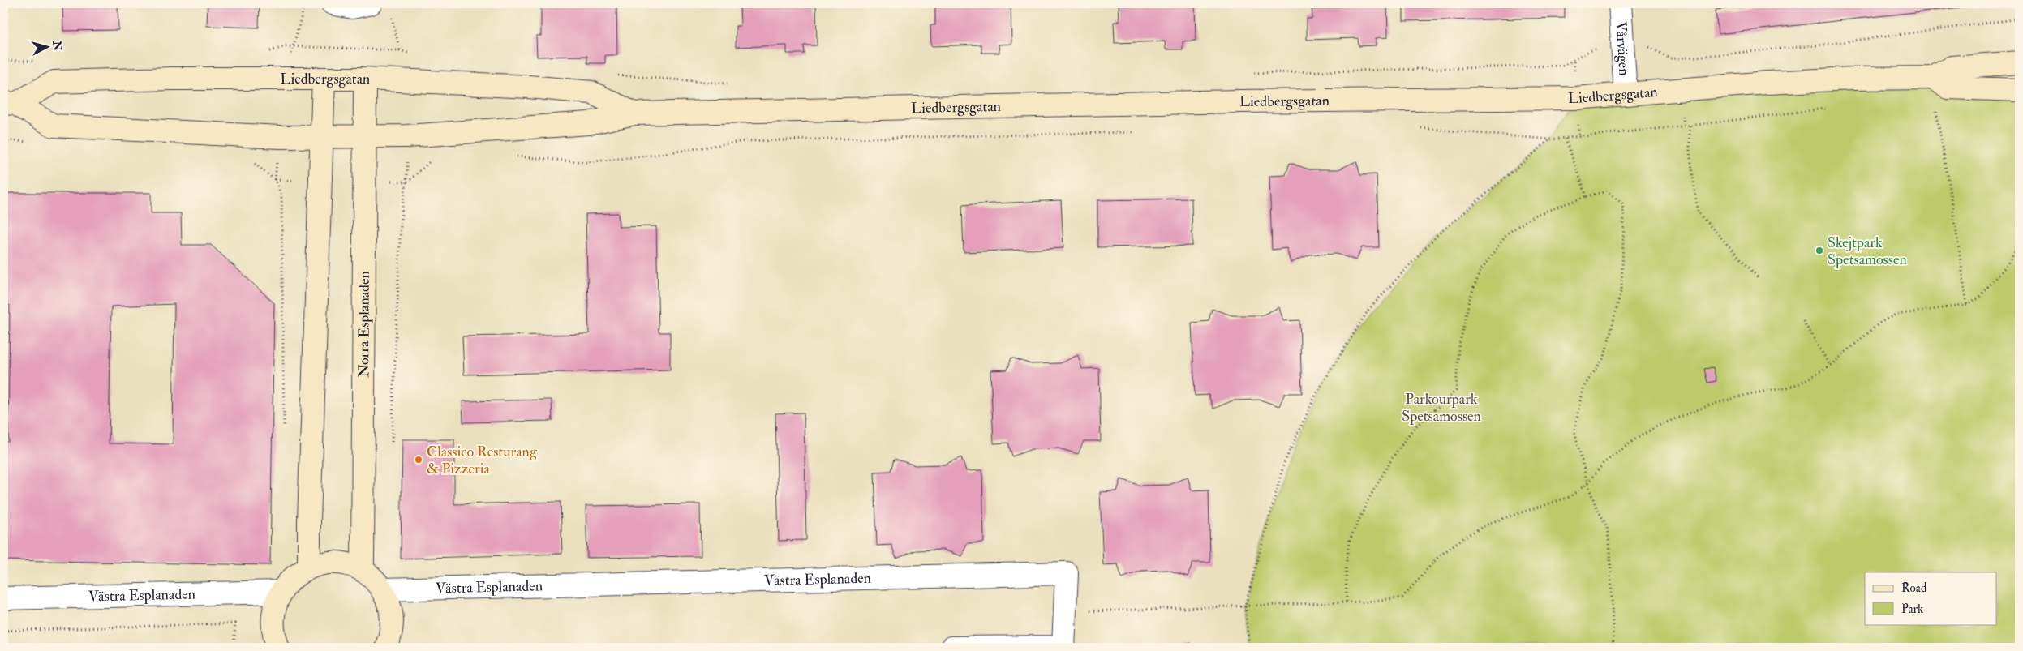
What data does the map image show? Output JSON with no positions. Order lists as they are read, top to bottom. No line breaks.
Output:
{"streets":{"street":["Vårvägen","Liedbergsgatan","Norra Esplanaden","Västra Esplanaden"]},"crossings":[["Vårvägen","Liedbergsgatan"],["Liedbergsgatan","Norra Esplanaden"]],"parks":["Parkourpark Spetsamossen"],"places":["Skejtpark Spetsamossen","Classico Resturang & Pizzeria"],"legend":["Road","Park"],"north":"right"}
